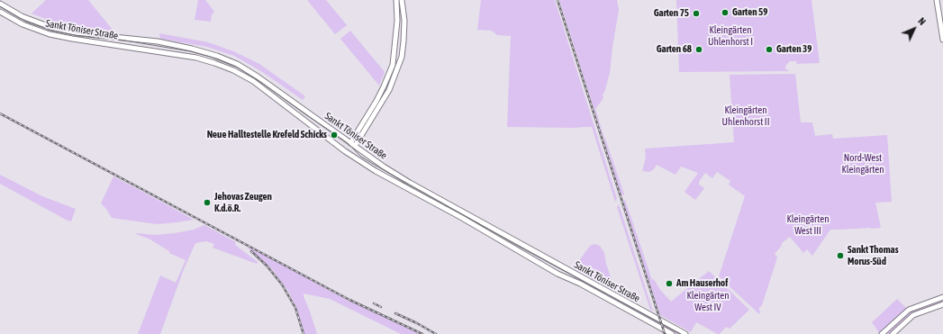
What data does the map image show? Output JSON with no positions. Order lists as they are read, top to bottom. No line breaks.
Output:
{"streets":{"main road":["Sankt Töniser Straße"]},"parks":["Kleingärten Uhlenhorst I","Kleingärten Uhlenhorst II","Nord-West Kleingärten","Kleingärten West III","Kleingärten West IV"],"places":["Garten 59","Garten 75","Garten 68","Garten 39","Neue Halltestelle Krefeld Schicks","Jehovas Zeugen K.d.ö.R.","Sankt Thomas Morus-Süd","Am Hauserhof"],"north":"top right"}
